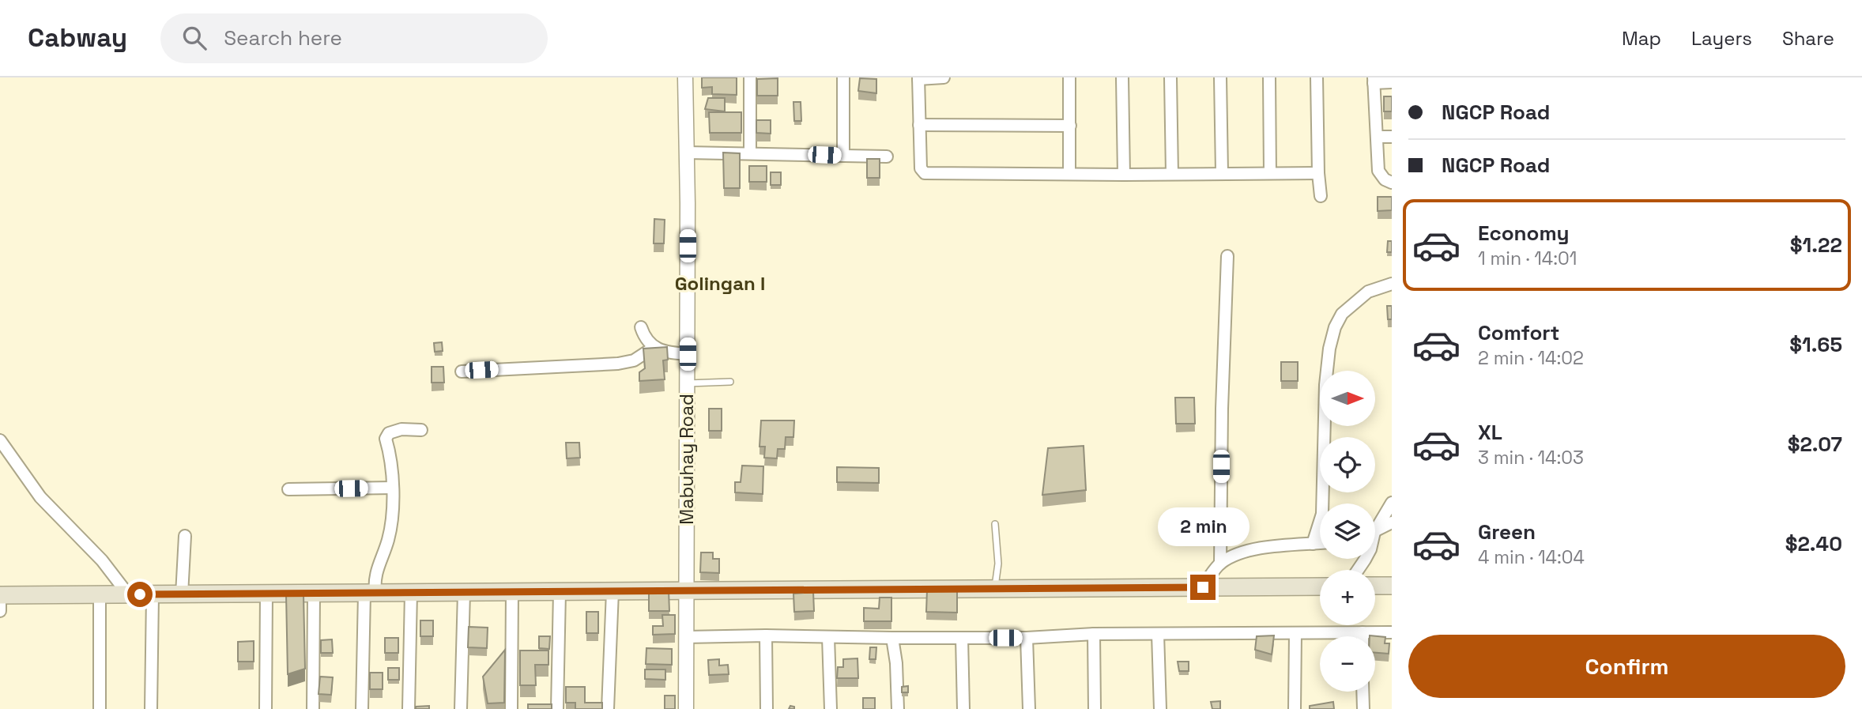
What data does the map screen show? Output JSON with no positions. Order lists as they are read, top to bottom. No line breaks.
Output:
{"streets":{"street":["Mabuhay Road"]},"districts":["Golingan I"],"north":"right","page":{"header":"Cabway","search":"Search here","nav":["Map","Layers","Share"],"banner":["NGCP Road","NGCP Road"],"list":[{"name":"Economy","note":"1 min · 14:01","value":"$1.22"},{"name":"Comfort","note":"2 min · 14:02","value":"$1.65"},{"name":"XL","note":"3 min · 14:03","value":"$2.07"},{"name":"Green","note":"4 min · 14:04","value":"$2.40"}],"map_buttons":["+","−"],"bubble":"2 min","buttons":"Confirm"}}
